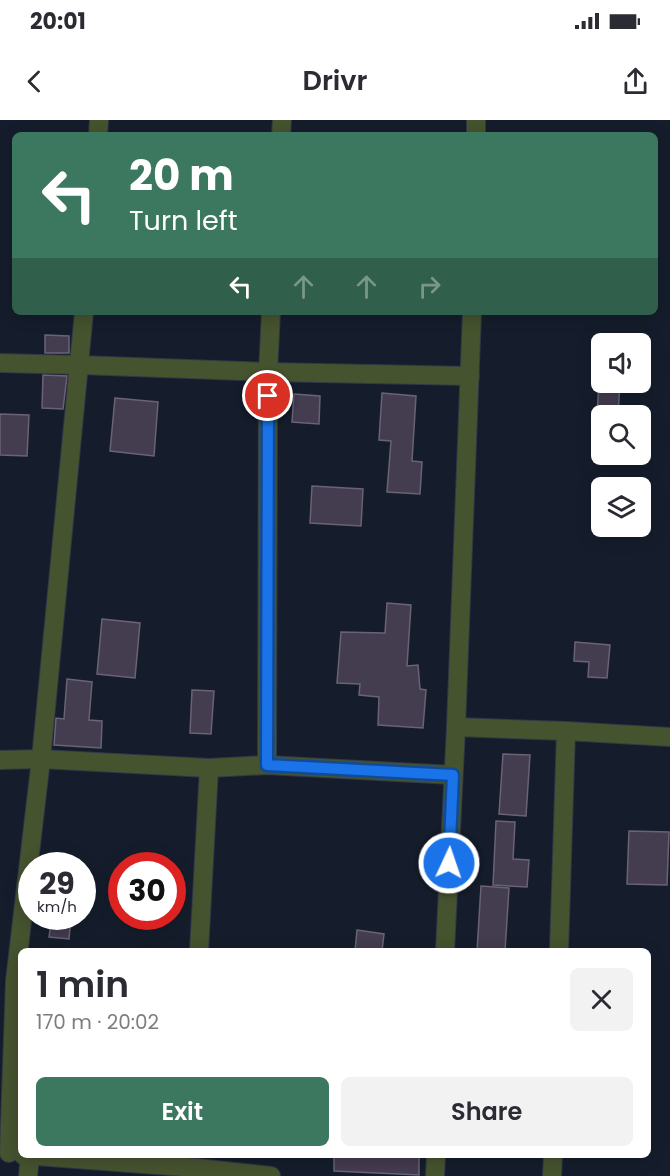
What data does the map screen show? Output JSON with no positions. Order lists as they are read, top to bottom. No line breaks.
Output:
{"page":{"status":"20:01","header":"Drivr","turn":["20 m","Turn left"],"speed":"29 km/h","limit":"30","heading":["1 min","170 m · 20:02"],"buttons":["Exit","Share"]}}
